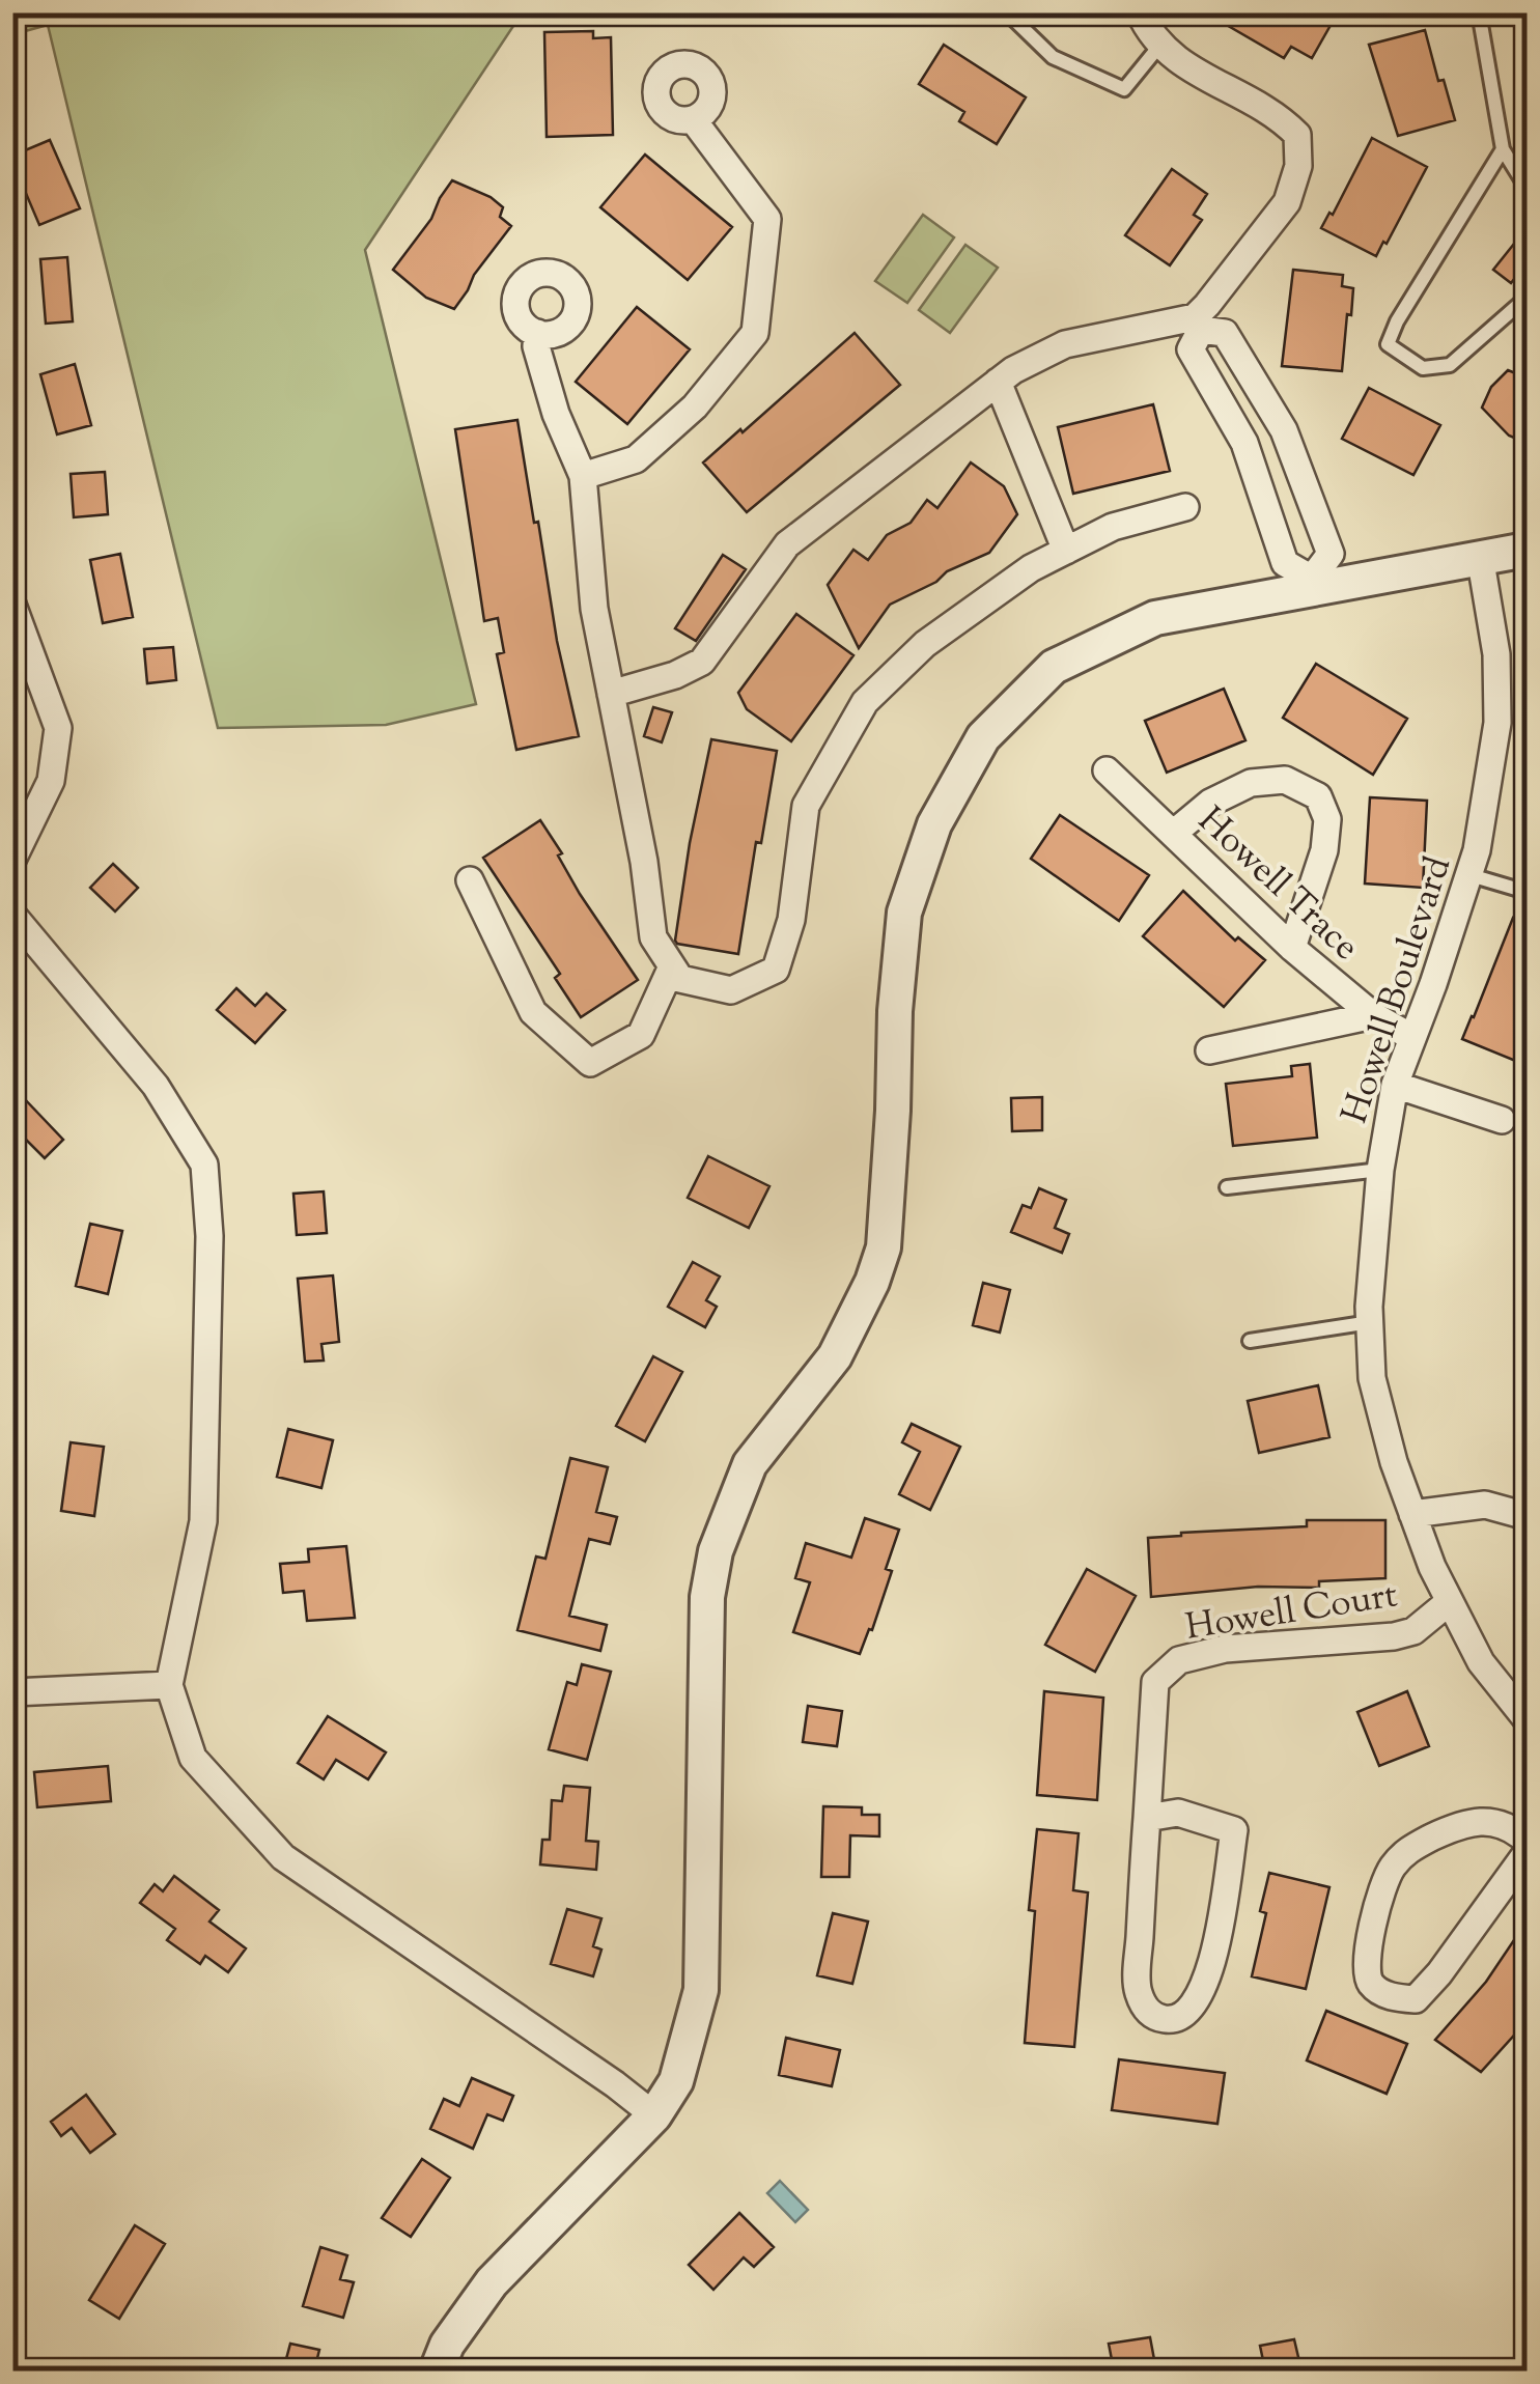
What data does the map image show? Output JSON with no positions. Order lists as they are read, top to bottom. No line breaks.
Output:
{"streets":{"street":["Howell Trace","Howell Boulevard","Howell Court"]},"crossings":[["Howell Trace","Howell Boulevard"],["Howell Boulevard","Howell Court"]]}
